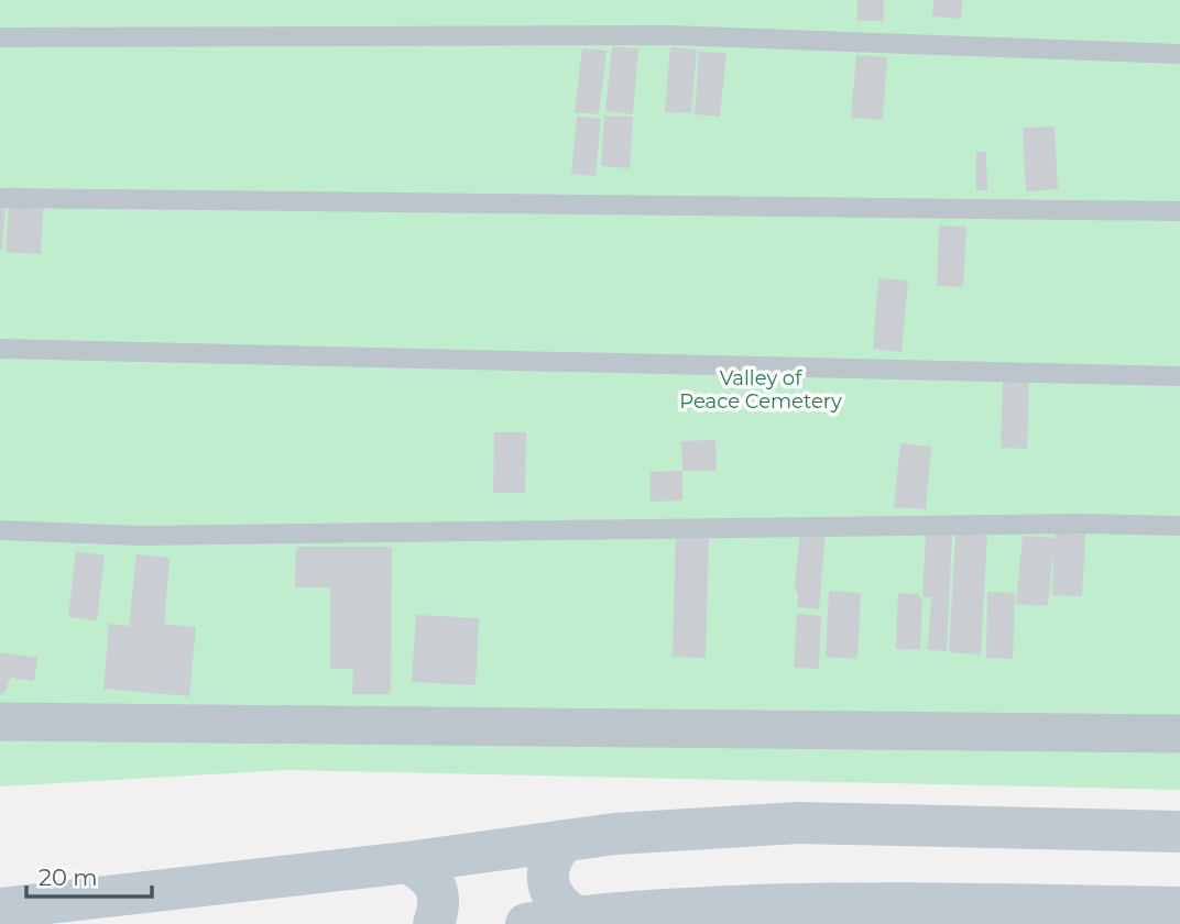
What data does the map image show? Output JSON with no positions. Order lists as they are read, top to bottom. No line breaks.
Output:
{"parks":["Valley of Peace Cemetery"],"scale_bar":"20 m"}
